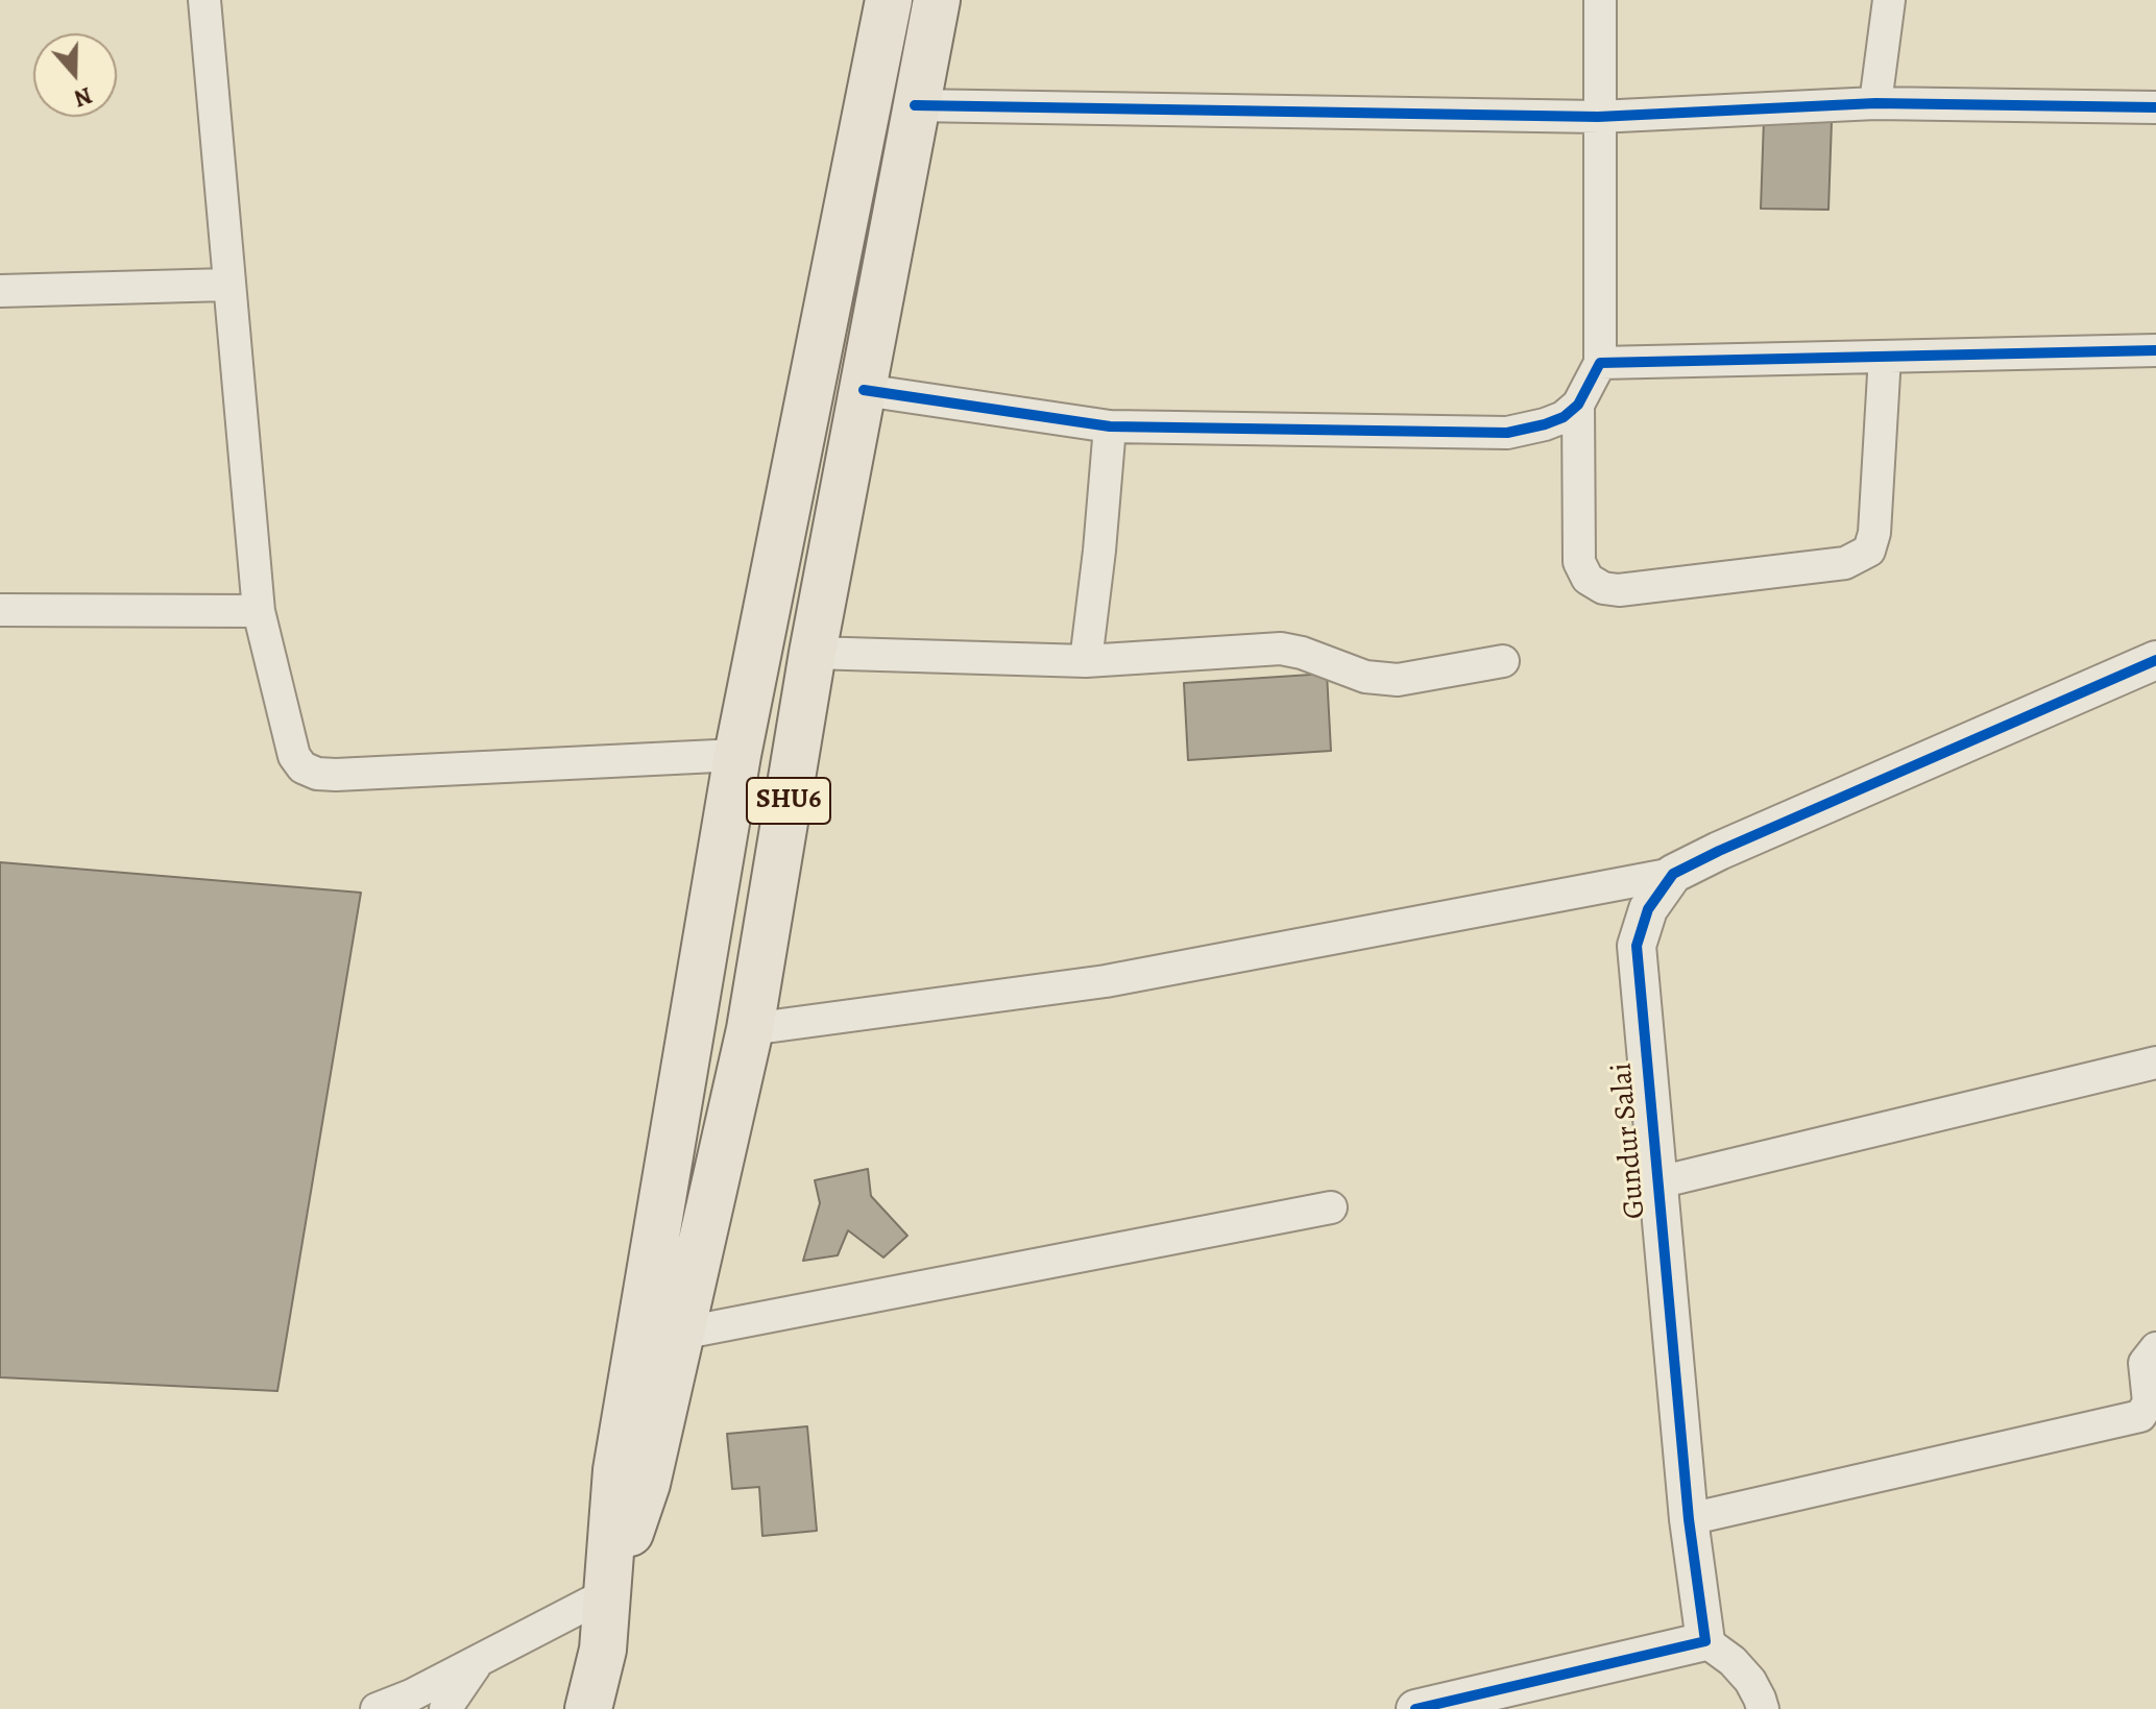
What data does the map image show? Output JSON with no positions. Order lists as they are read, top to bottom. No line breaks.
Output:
{"streets":{"main road":["SHU6"],"street":["Gundur Salai"]},"north":"bottom"}
